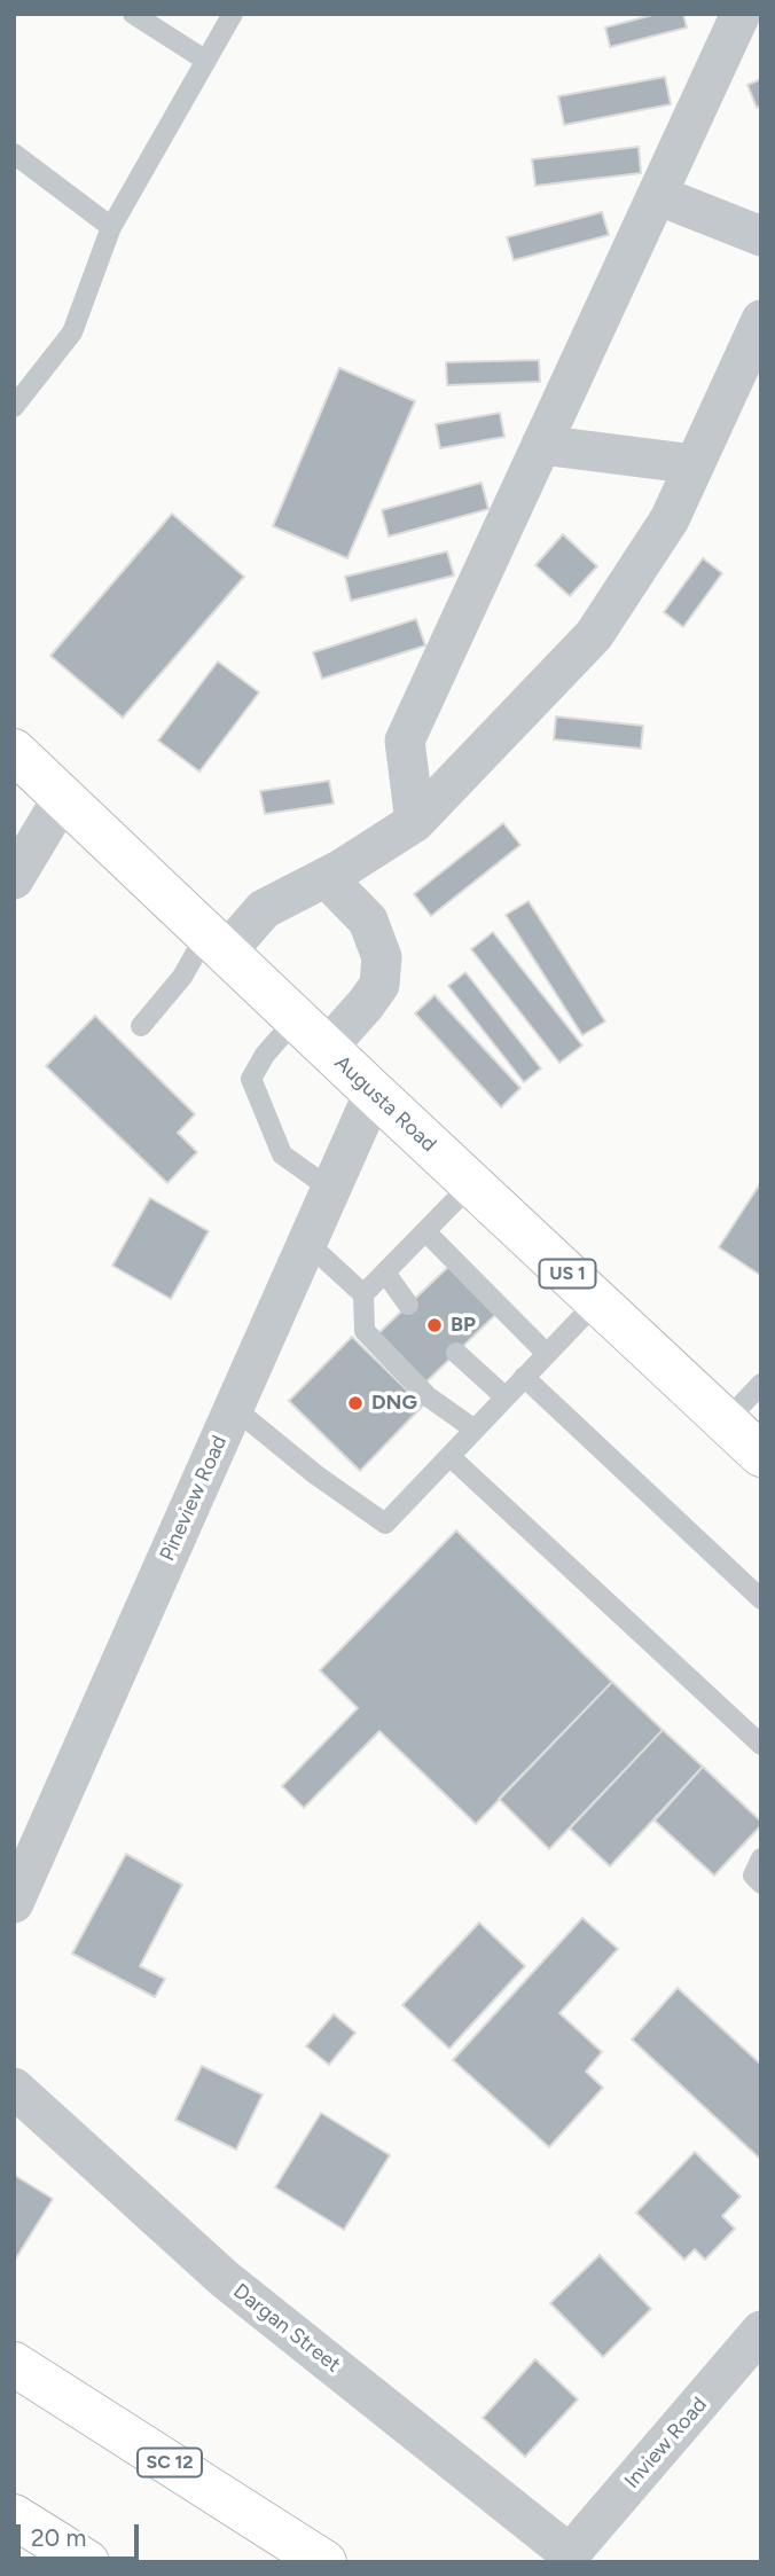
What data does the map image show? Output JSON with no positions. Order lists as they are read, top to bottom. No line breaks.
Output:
{"streets":{"main road":["Augusta Road","US 1","SC 12"],"street":["Pineview Road","Dargan Street","Inview Road"]},"crossings":[["Augusta Road","Pineview Road"],["Dargan Street","Inview Road"]],"places":["BP","DNG"],"scale_bar":"20 m"}
